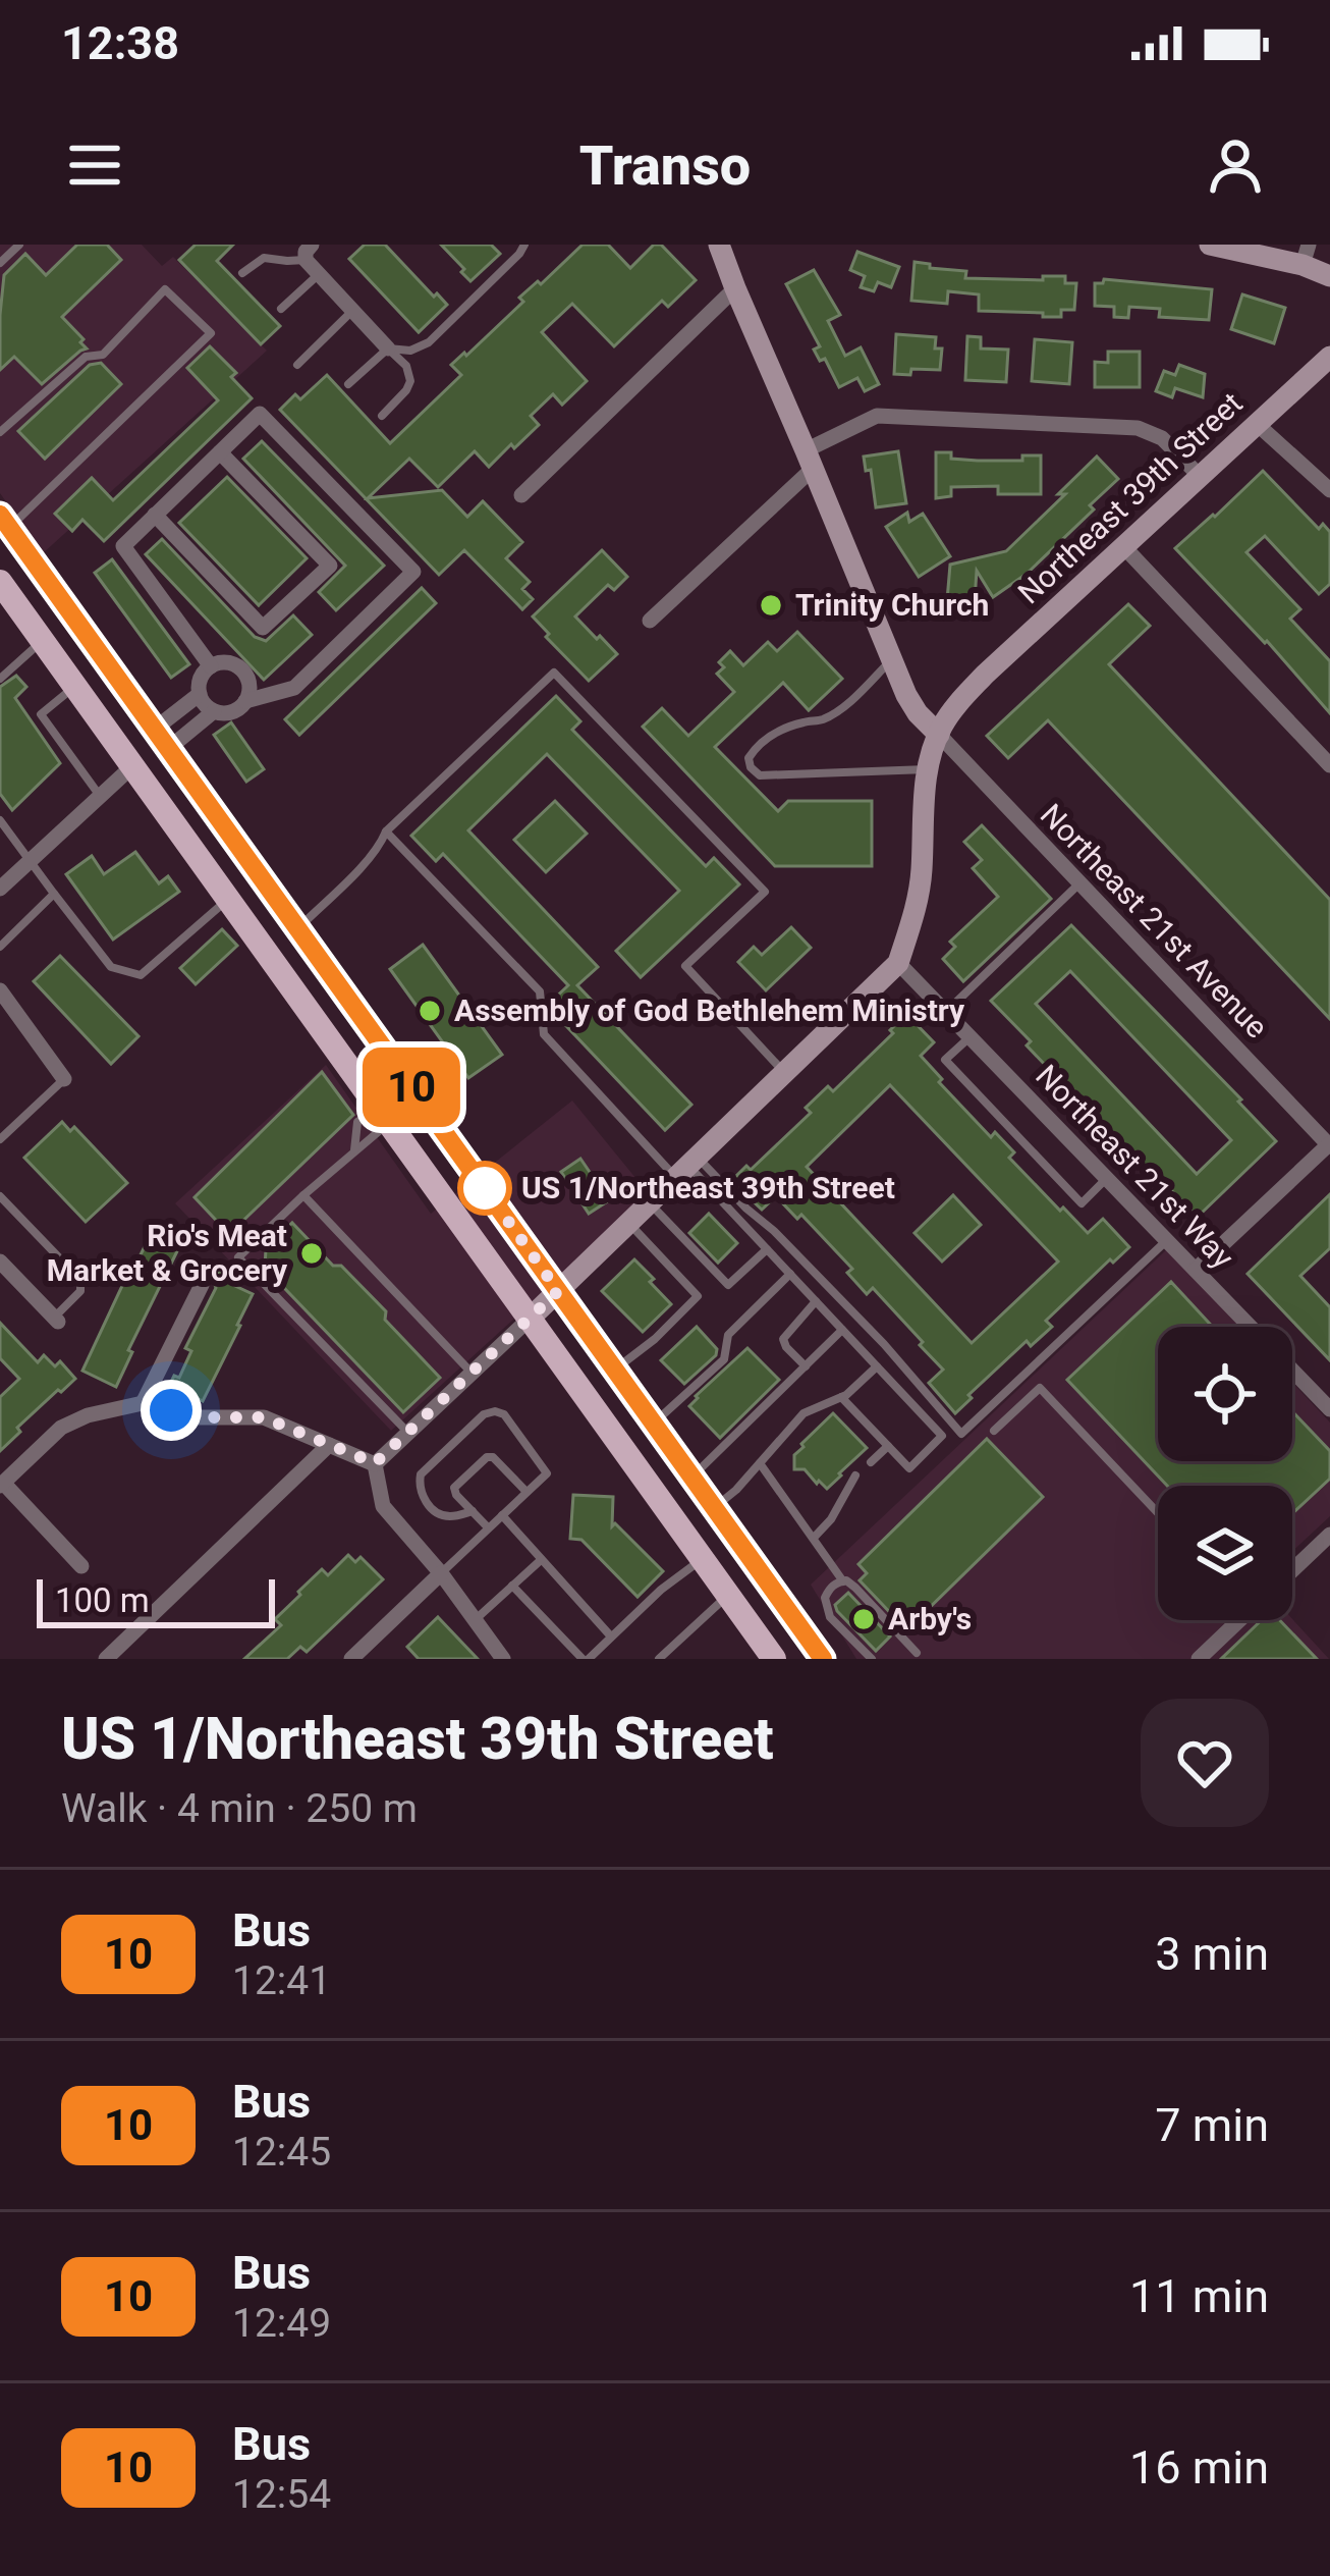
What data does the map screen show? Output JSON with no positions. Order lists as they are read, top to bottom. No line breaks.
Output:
{"streets":{"street":["Northeast 39th Street","Northeast 21st Avenue","Northeast 21st Way"]},"crossings":[["Northeast 39th Street","Northeast 21st Avenue"],["Northeast 39th Street","Northeast 21st Way"]],"places":["Trinity Church","Assembly of God Bethlehem Ministry","US 1/Northeast 39th Street","Rio's Meat Market & Grocery","Arby's"],"lines":["bus line 10"],"scale_bar":"100 m","page":{"status":"12:38","header":"Transo","on_map":"10","scale":"100 m","heading":["US 1/Northeast 39th Street","Walk · 4 min · 250 m"],"list":[{"mark":"10","name":"Bus","note":"12:41","value":"3 min"},{"mark":"10","name":"Bus","note":"12:45","value":"7 min"},{"mark":"10","name":"Bus","note":"12:49","value":"11 min"},{"mark":"10","name":"Bus","note":"12:54","value":"16 min"}]}}
